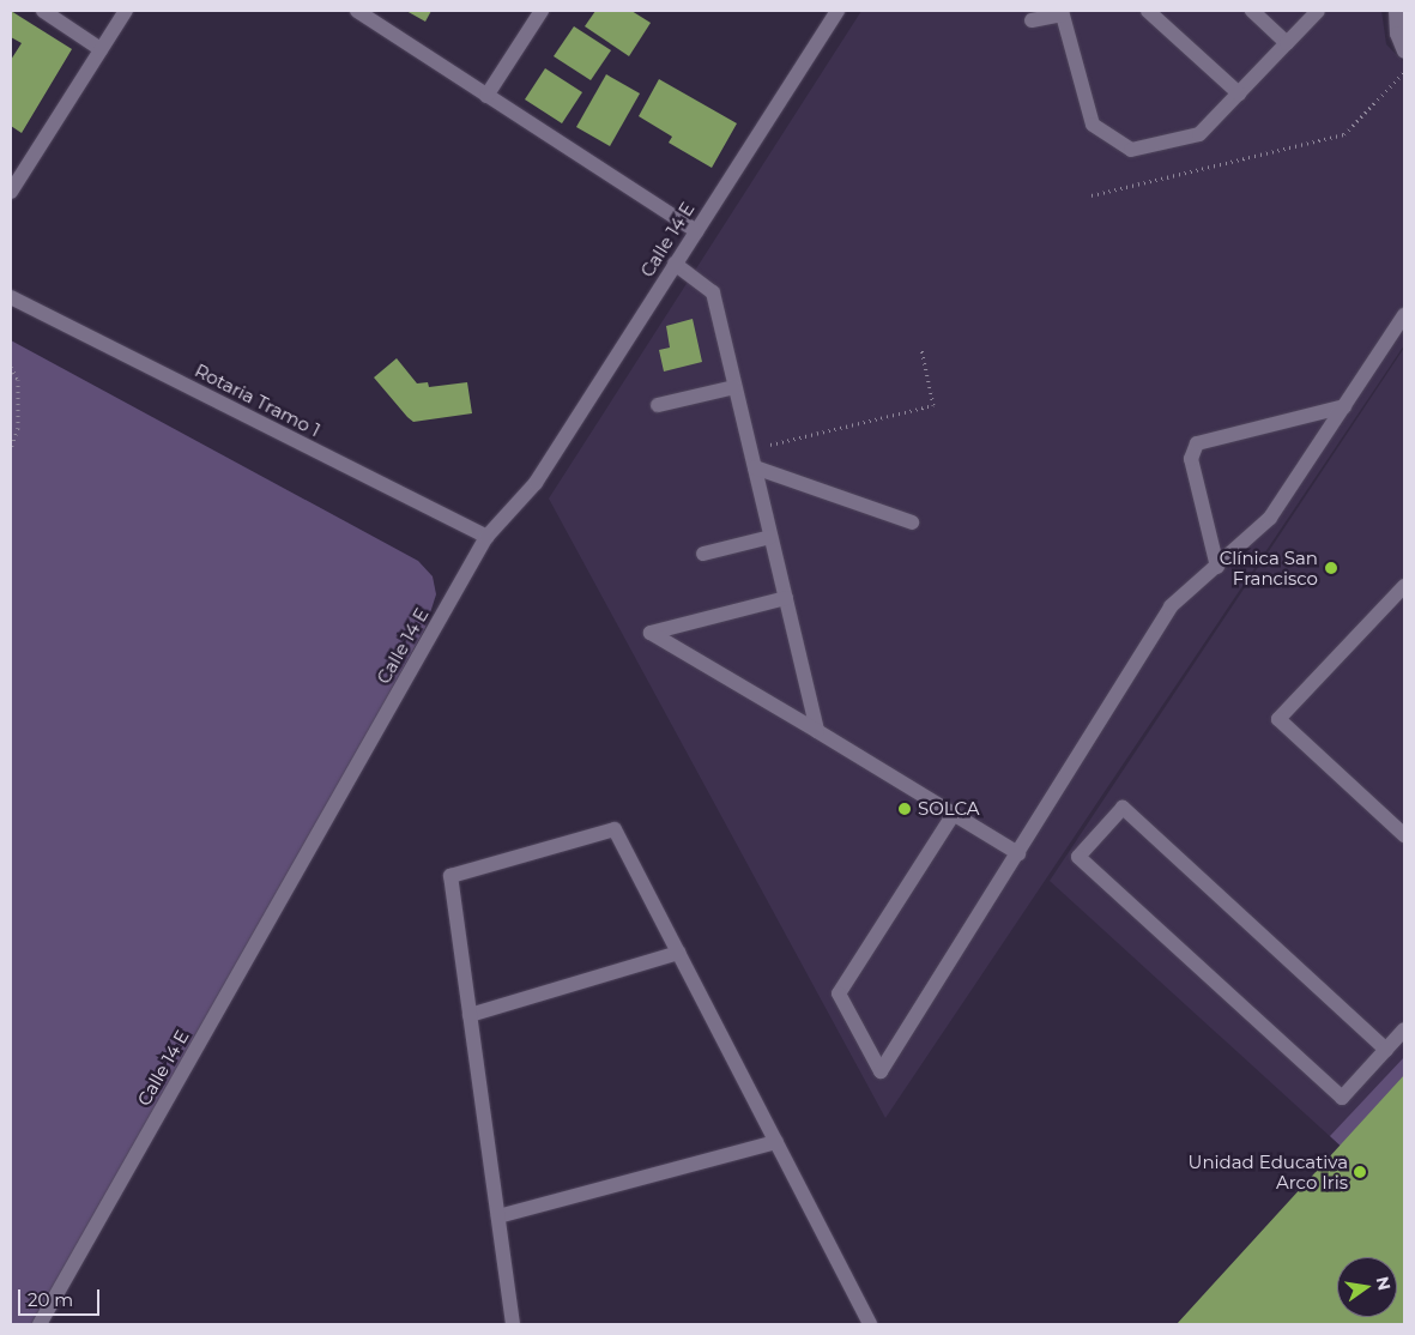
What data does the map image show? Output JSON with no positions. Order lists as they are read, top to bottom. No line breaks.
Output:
{"streets":{"street":["Calle 14 E","Rotaria Tramo 1"]},"crossings":[["Calle 14 E","Rotaria Tramo 1"]],"places":["Clínica San Francisco","SOLCA","Unidad Educativa Arco Iris"],"scale_bar":"20 m","north":"right"}
